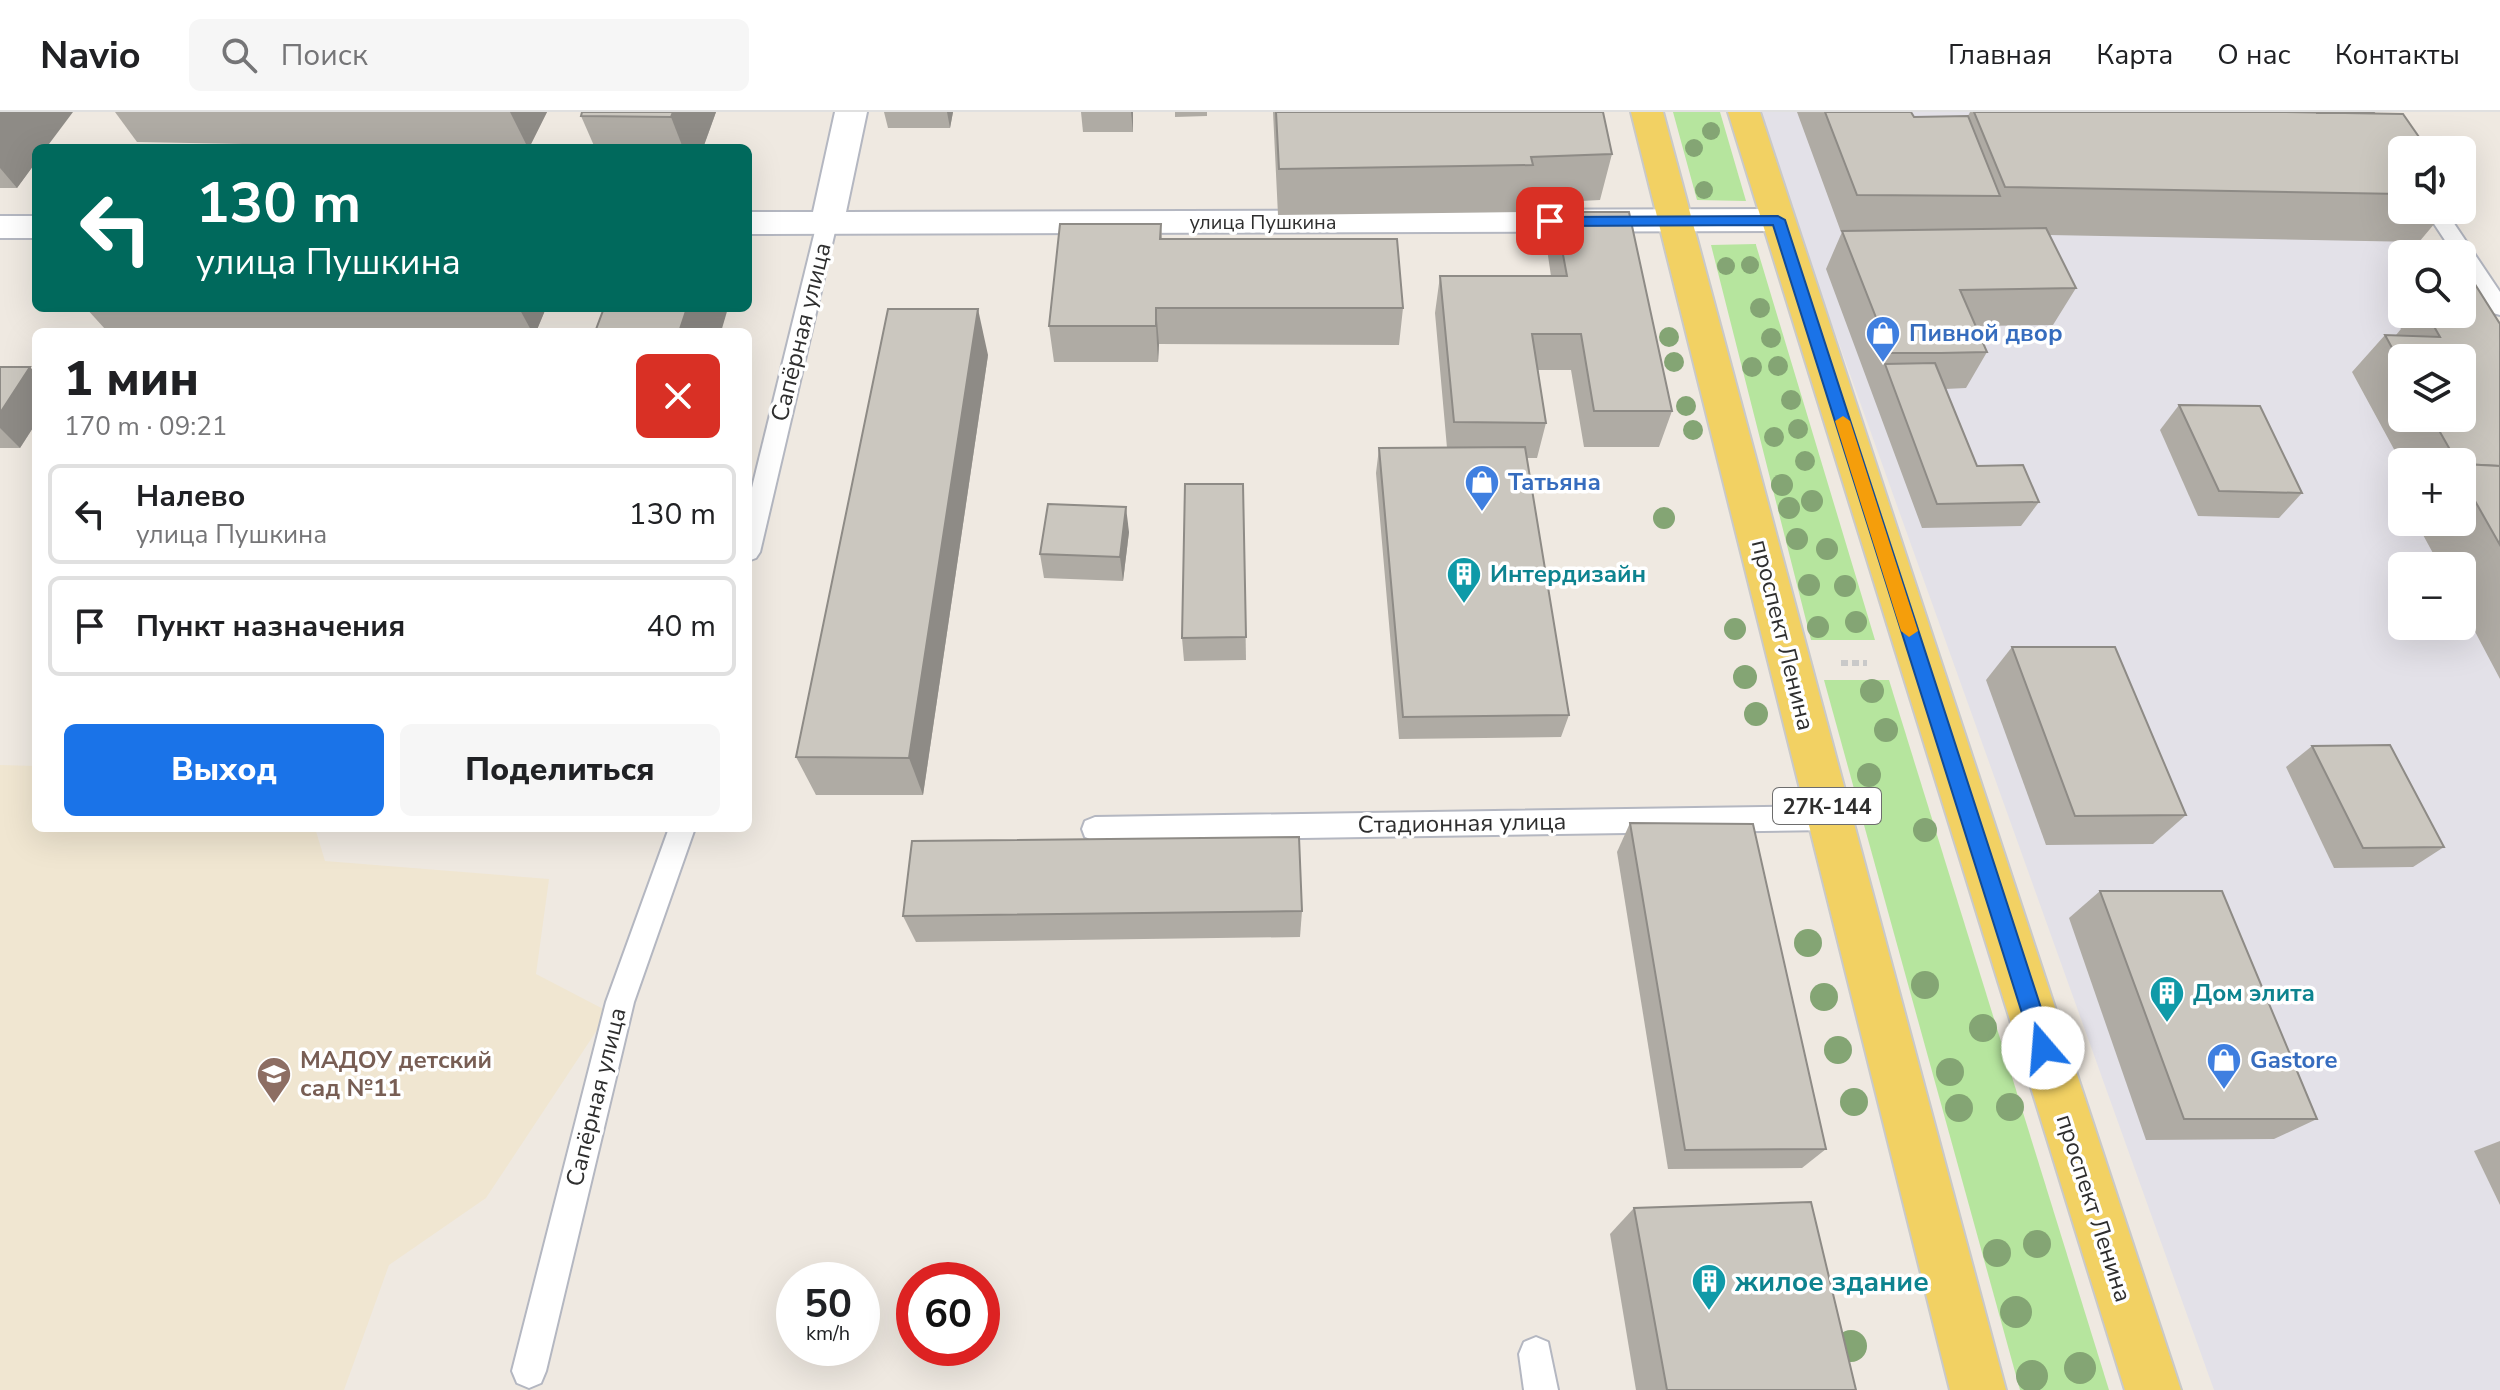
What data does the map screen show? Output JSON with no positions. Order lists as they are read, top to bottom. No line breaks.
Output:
{"streets":{"main road":["проспект Ленина","27К-144"],"street":["улица Пушкина","Сапёрная улица"],"lane":["Стадионная улица"]},"crossings":[["улица Пушкина","Сапёрная улица"],["улица Пушкина","проспект Ленина"],["проспект Ленина","Стадионная улица"]],"places":{"shop":["Пивной двор","Татьяна","Gastore"],"building":["Интердизайн","Дом элита","жилое здание"],"school or university":["МАДОУ детский сад №11"]},"page":{"header":"Navio","search":"Поиск","nav":["Главная","Карта","О нас","Контакты"],"map_buttons":["+","−"],"turn":["130 m","улица Пушкина"],"heading":["1 мин","170 m · 09:21"],"list":[{"name":"Налево","note":"улица Пушкина","value":"130 m"},{"name":"Пункт назначения","value":"40 m"}],"buttons":["Выход","Поделиться"],"speed":"50 km/h","limit":"60"}}
